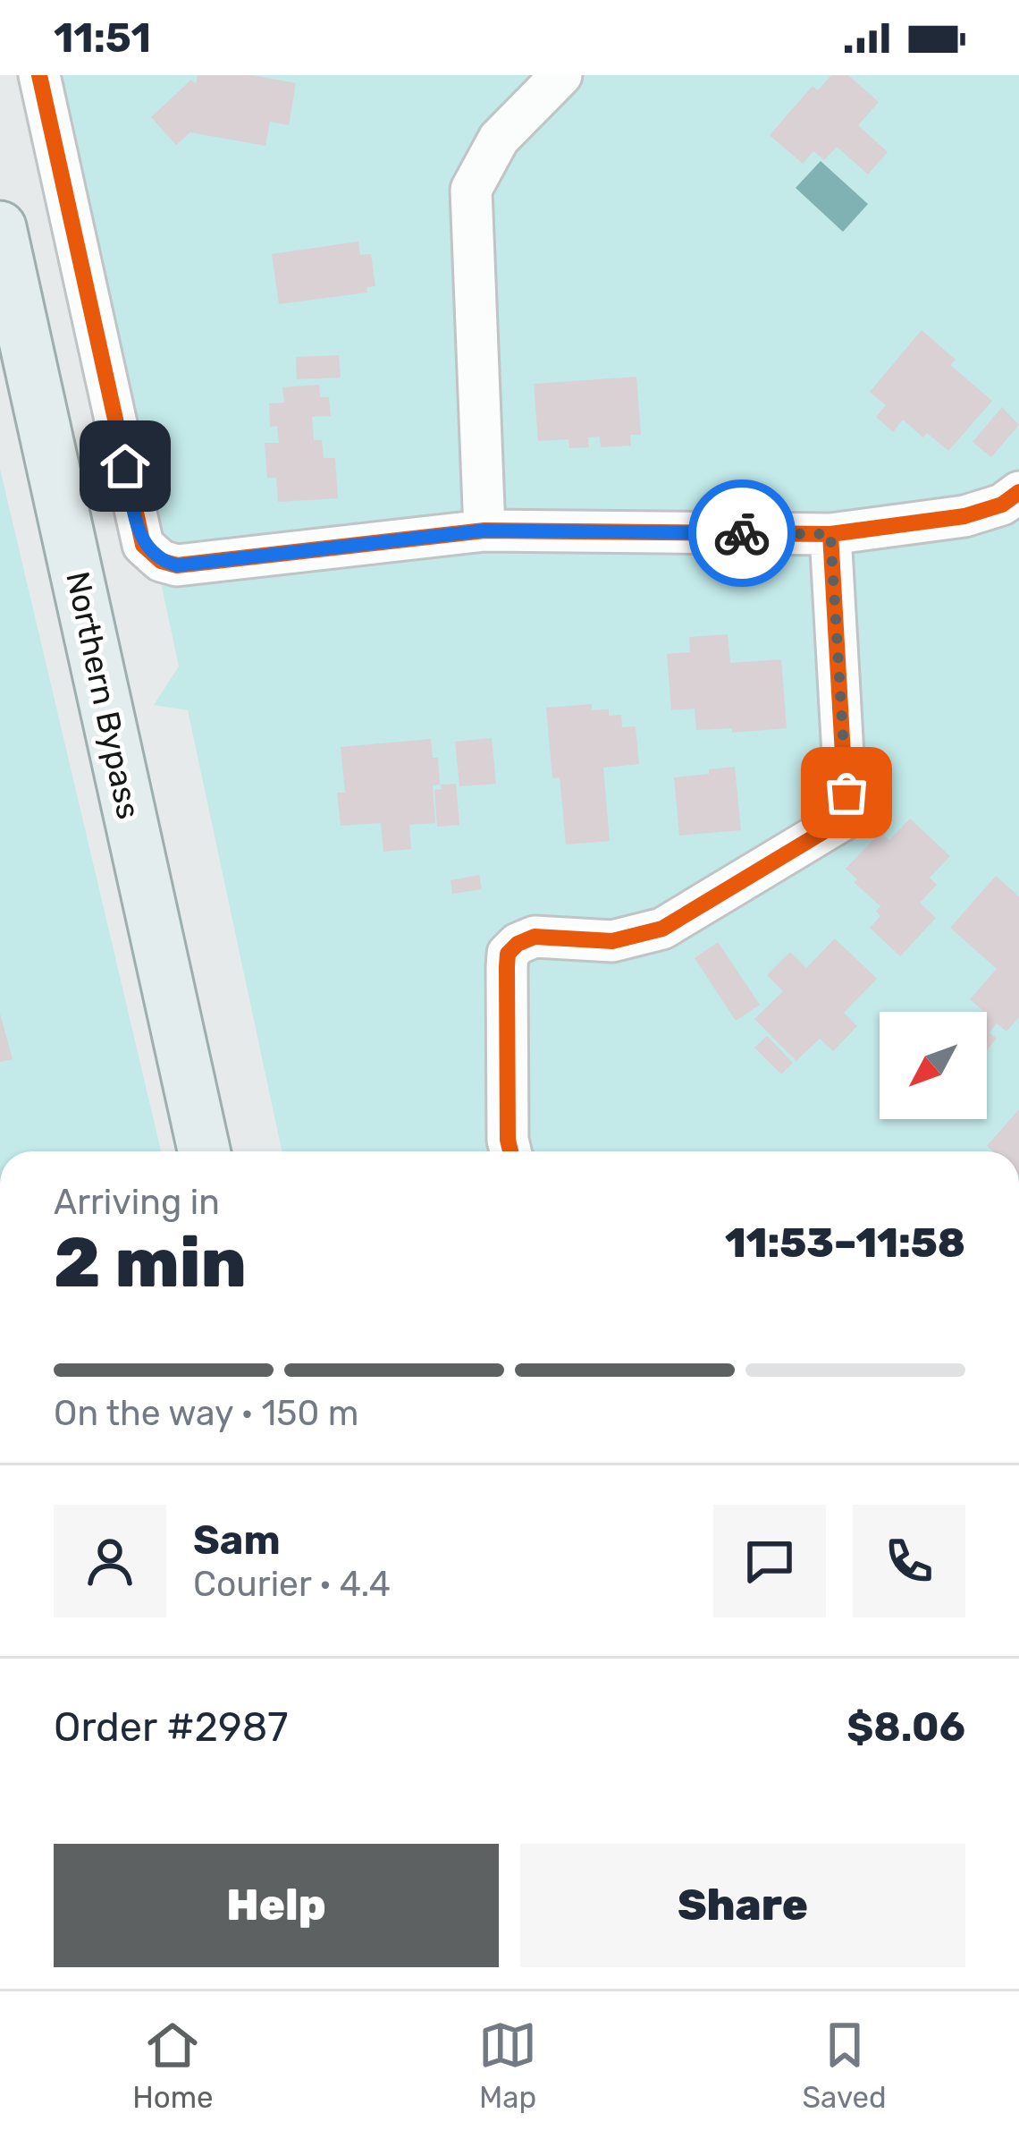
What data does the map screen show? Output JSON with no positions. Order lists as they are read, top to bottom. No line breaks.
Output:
{"streets":{"main road":["Northern Bypass"]},"north":"bottom left","page":{"status":"11:51","heading":["2 min","Arriving in","11:53–11:58"],"panel":["Sam","Courier · 4.4","Order #2987","$8.06"],"bar":"On the way · 150 m","buttons":["Help","Share"],"tabs":["Home","Map","Saved"]}}
